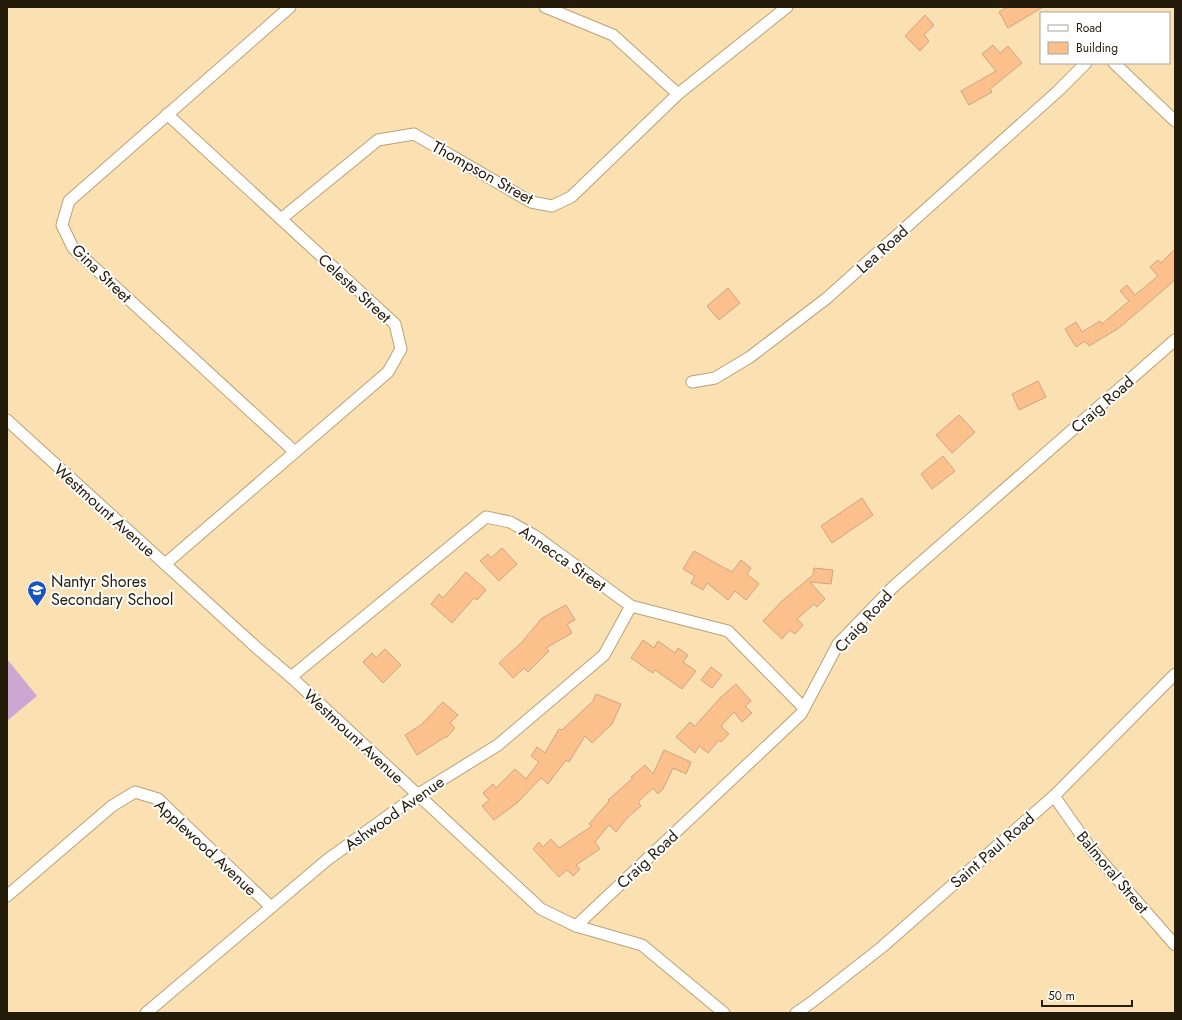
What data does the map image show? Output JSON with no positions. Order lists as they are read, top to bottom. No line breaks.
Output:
{"streets":{"street":["Thompson Street","Lea Road","Gina Street","Celeste Street","Craig Road","Westmount Avenue","Annecca Street","Ashwood Avenue","Applewood Avenue","Saint Paul Road","Balmoral Street"]},"crossings":[["Thompson Street","Celeste Street"],["Gina Street","Celeste Street"],["Celeste Street","Westmount Avenue"],["Craig Road","Westmount Avenue"],["Craig Road","Annecca Street"],["Westmount Avenue","Annecca Street"],["Westmount Avenue","Ashwood Avenue"],["Annecca Street","Ashwood Avenue"],["Ashwood Avenue","Applewood Avenue"],["Saint Paul Road","Balmoral Street"]],"places":{"school or university":["Nantyr Shores Secondary School"]},"legend":["Road","Building"],"scale_bar":"50 m"}
